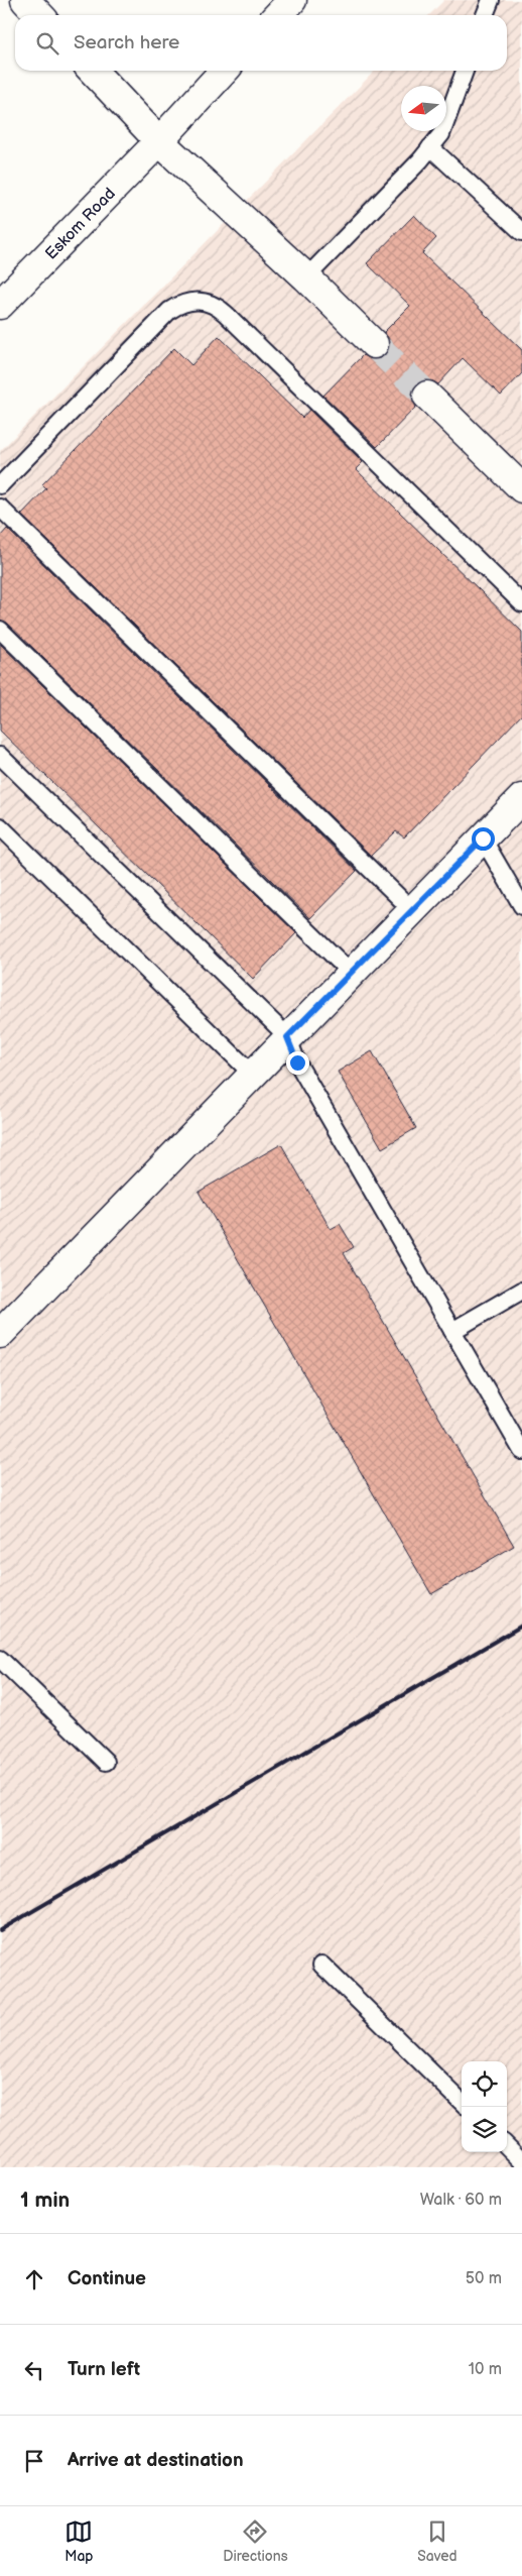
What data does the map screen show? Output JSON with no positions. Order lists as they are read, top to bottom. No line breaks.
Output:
{"streets":{"street":["Eskom Road"]},"north":"left","page":{"search":"Search here","heading":["1 min","Walk · 60 m"],"list":[["Continue","50 m"],["Turn left","10 m"],"Arrive at destination"],"nav":["Map","Directions","Saved"]}}
